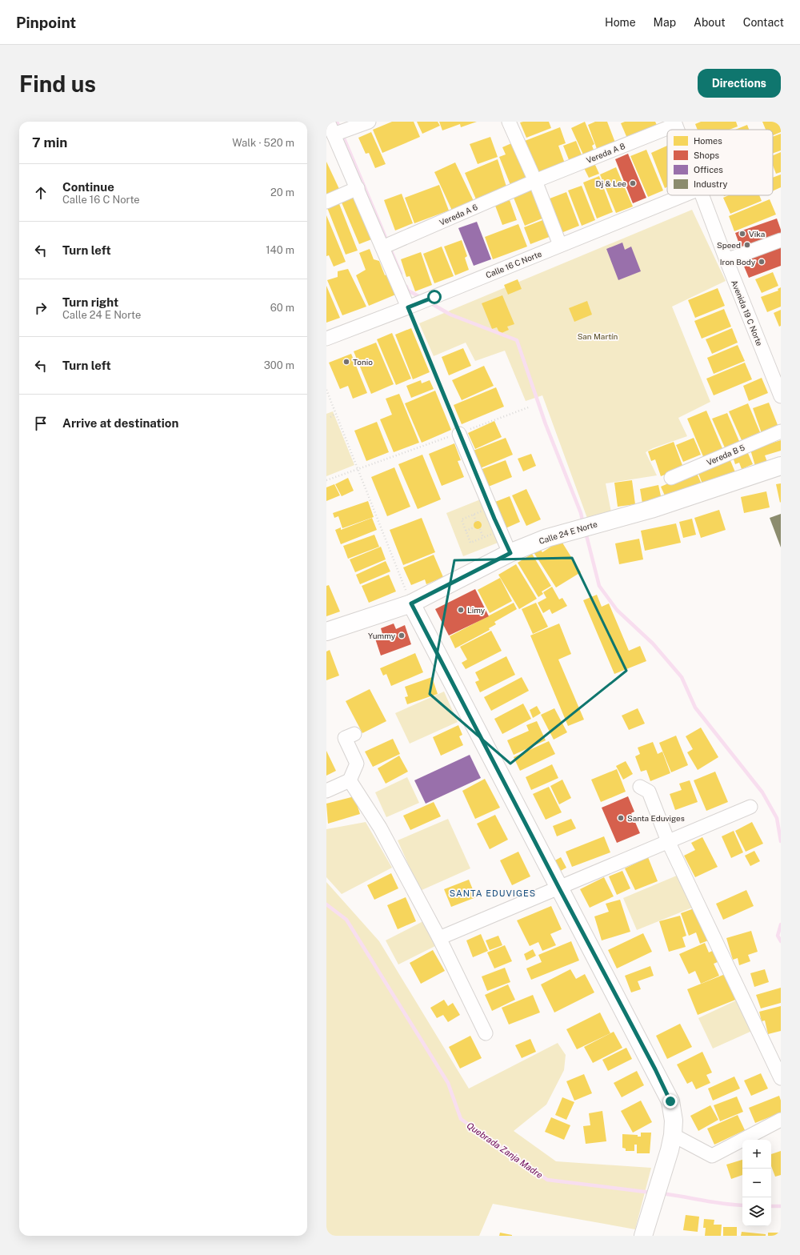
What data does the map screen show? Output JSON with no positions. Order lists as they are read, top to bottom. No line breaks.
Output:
{"streets":{"street":["Vereda A 8","Vereda A 6","Calle 16 C Norte","Avenida 19 C Norte","Vereda B 5","Calle 24 E Norte"]},"crossings":[["Vereda A 8","Vereda A 6"]],"districts":["SANTA EDUVIGES"],"water":["Quebrada Zanja Madre"],"parks":["San Martín"],"places":["Dj & Lee","Vika","Speed","Iron Body","Tonio","Limy","Yummy","Santa Eduviges"],"legend":["Homes","Shops","Offices","Industry"],"page":{"header":"Pinpoint","nav":["Home","Map","About","Contact"],"buttons":"Directions","title":"Find us","heading":["7 min","Walk · 520 m"],"list":[["Continue","Calle 16 C Norte","20 m"],["Turn left","140 m"],["Turn right","Calle 24 E Norte","60 m"],["Turn left","300 m"],"Arrive at destination"],"map_buttons":["+","−"]}}
